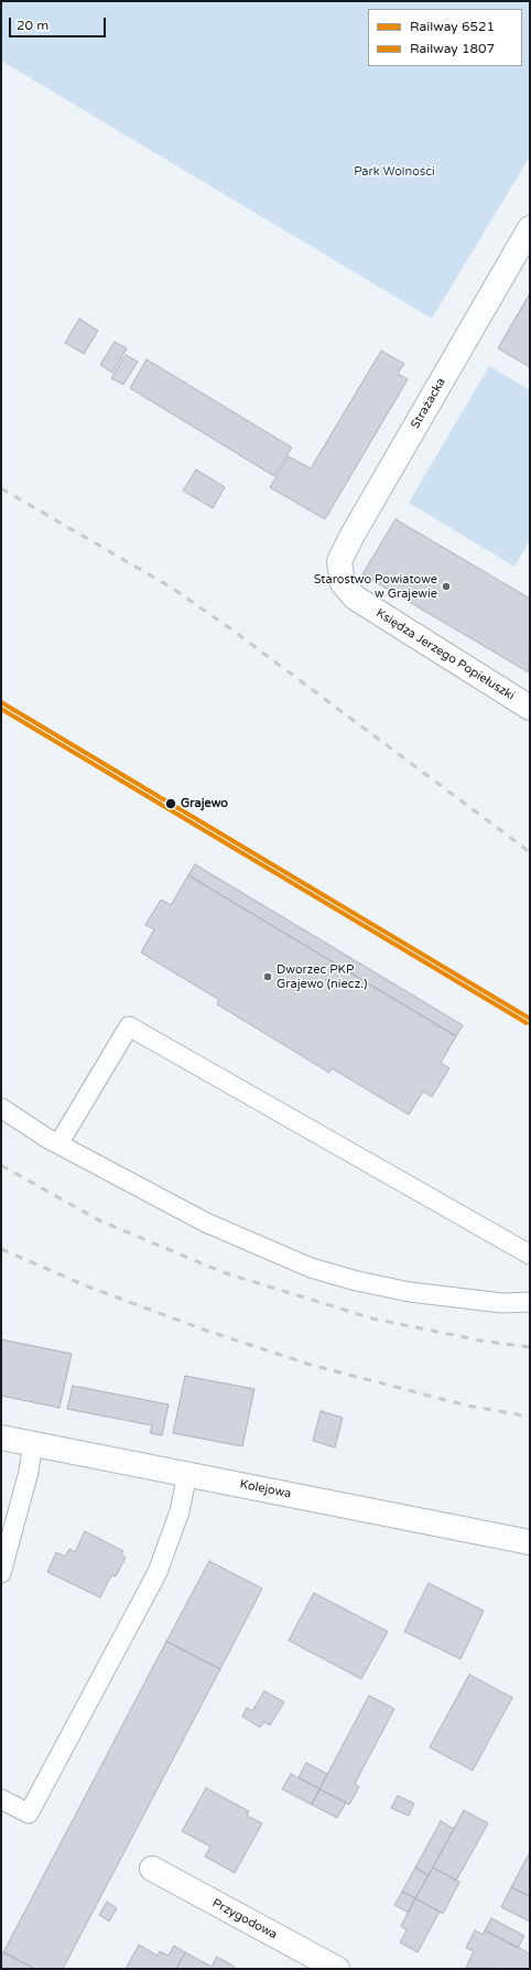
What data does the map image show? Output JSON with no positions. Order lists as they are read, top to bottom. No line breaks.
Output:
{"streets":{"street":["Strażacka","Księdza Jerzego Popiełuszki","Kolejowa","Przygodowa"]},"crossings":[["Strażacka","Księdza Jerzego Popiełuszki"]],"parks":["Park Wolności"],"places":["Starostwo Powiatowe w Grajewie","Grajewo","Dworzec PKP Grajewo (niecz.)"],"lines":["rail line 6521","rail line 1807"],"legend":["Railway 6521","Railway 1807"],"scale_bar":"20 m"}
